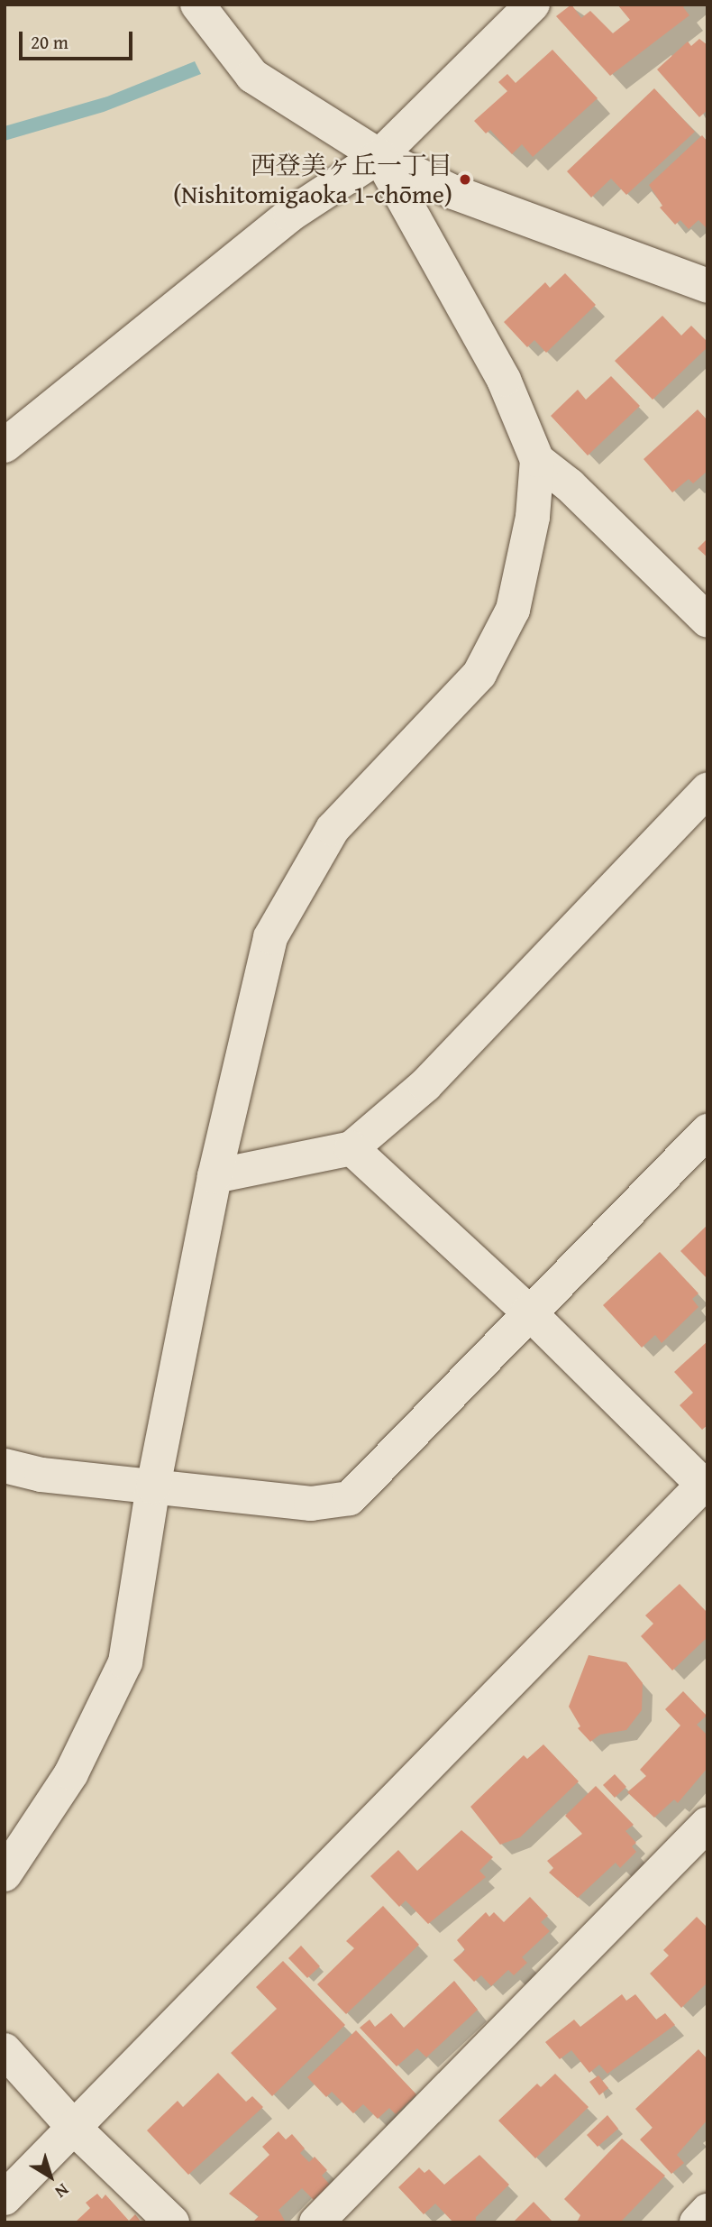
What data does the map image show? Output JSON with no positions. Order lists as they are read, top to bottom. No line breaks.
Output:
{"places":["西登美ヶ丘一丁目 (Nishitomigaoka 1-chōme)"],"scale_bar":"20 m","north":"bottom right"}
